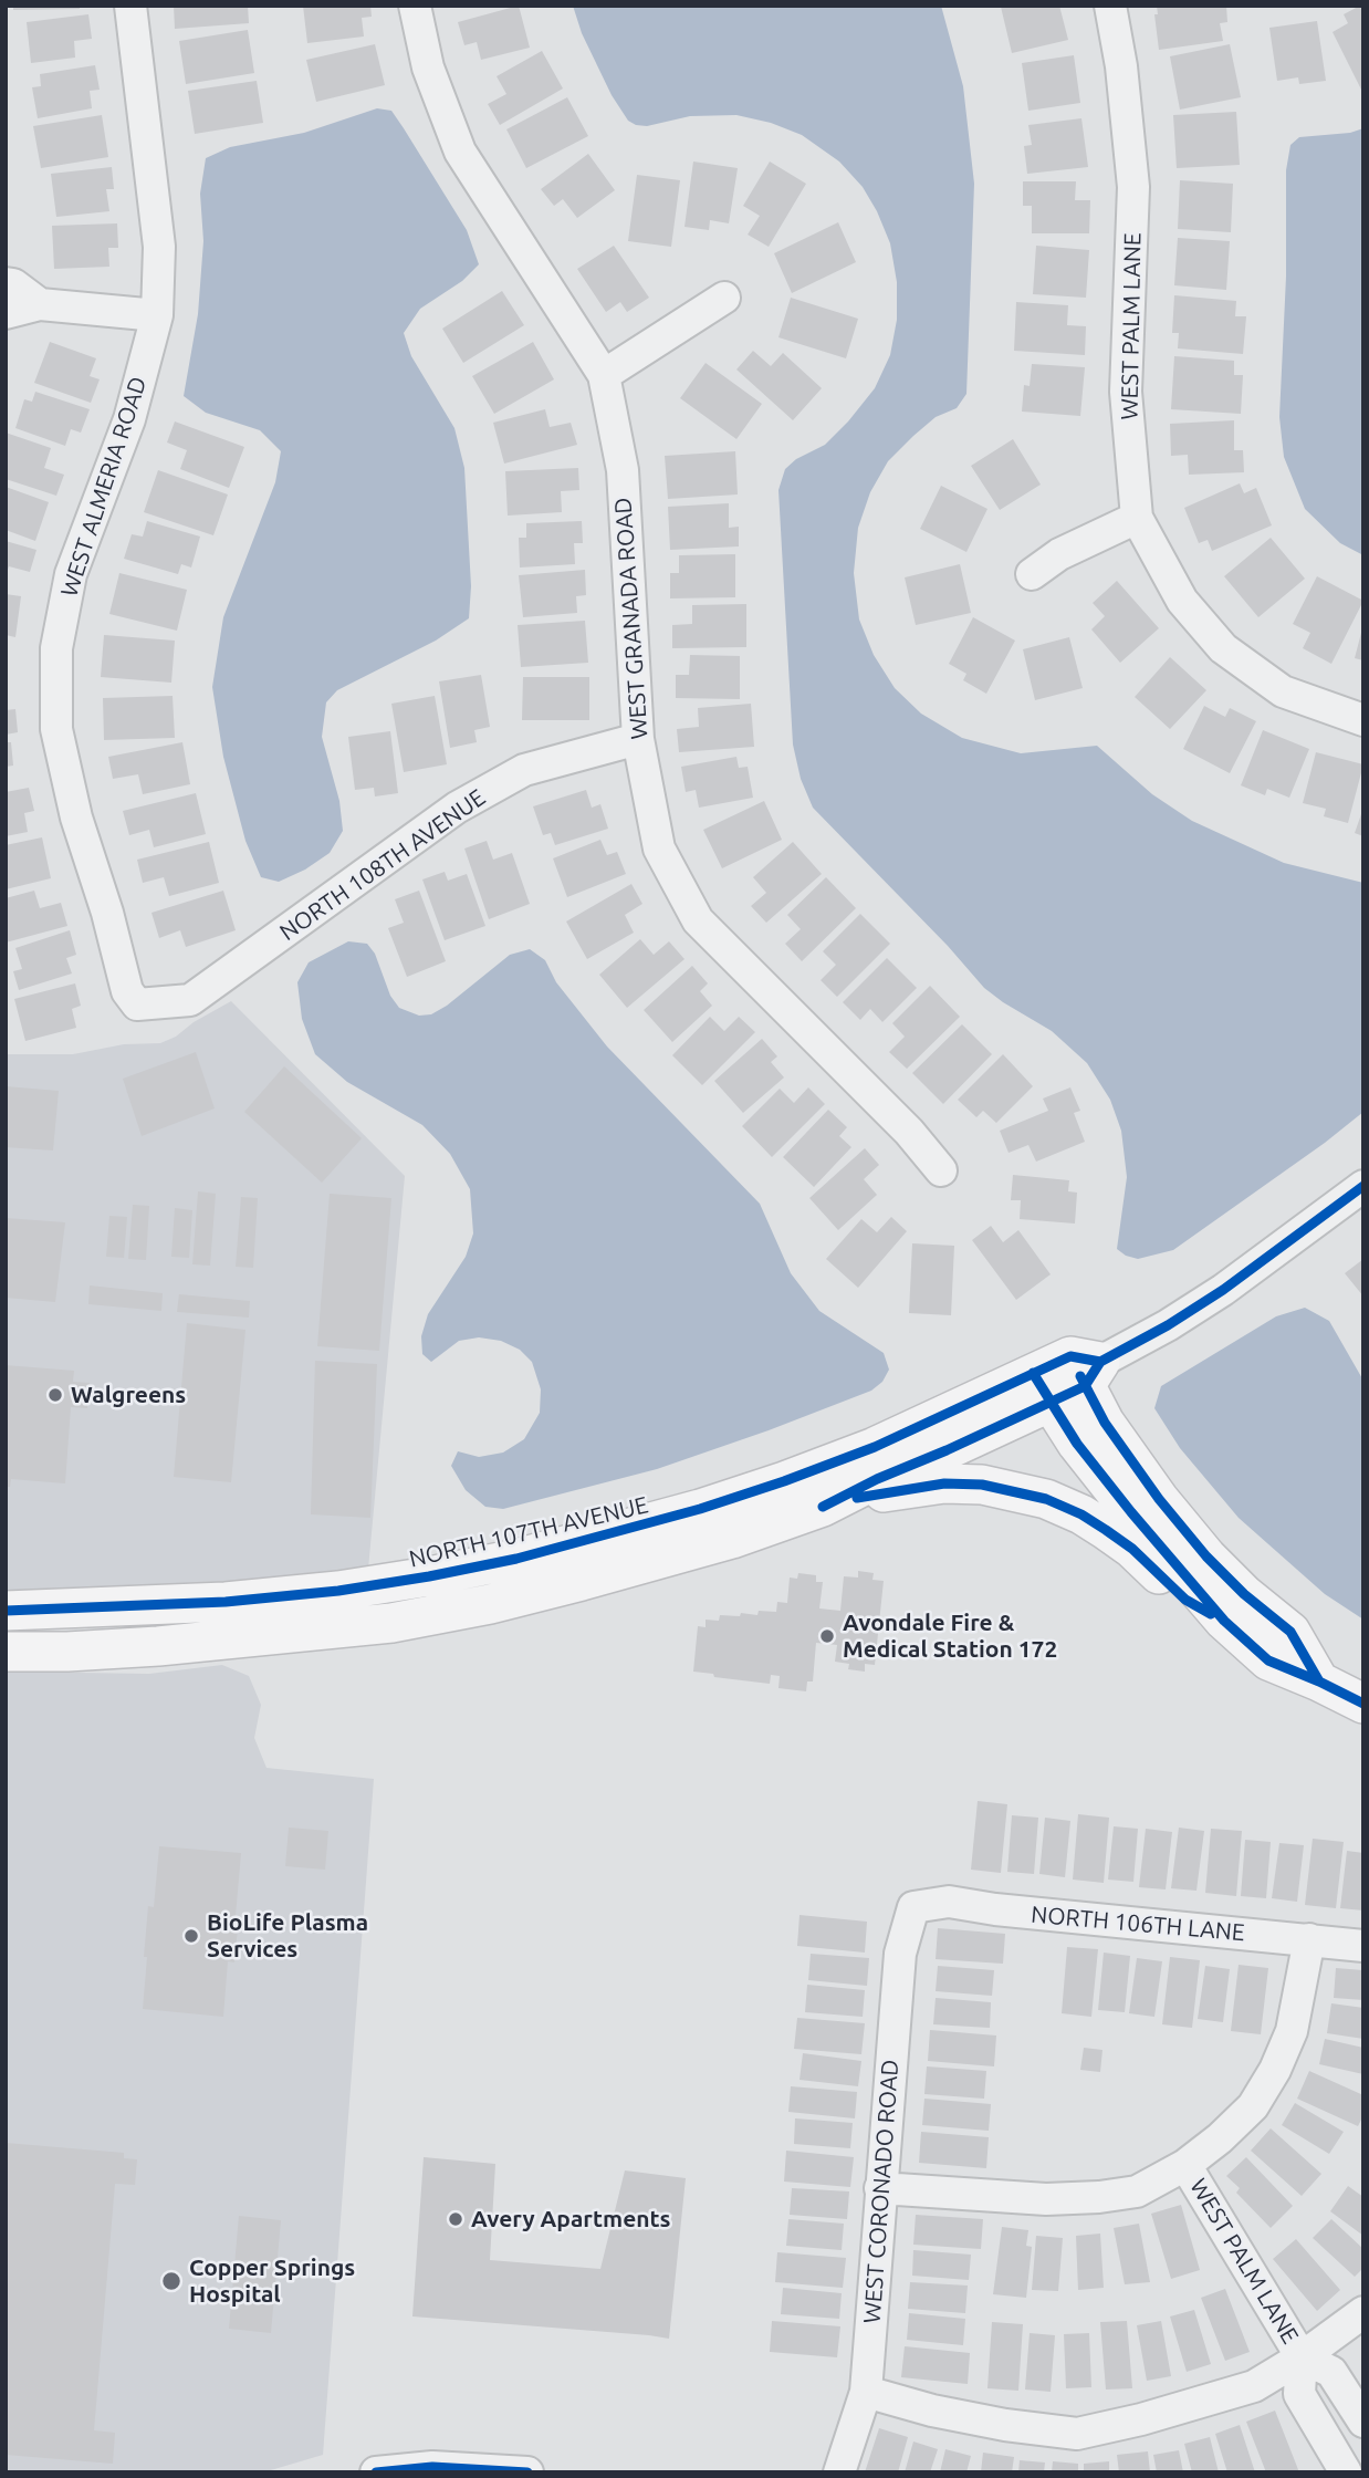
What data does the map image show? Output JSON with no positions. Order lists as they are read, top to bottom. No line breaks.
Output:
{"streets":{"main road":["NORTH 107TH AVENUE"],"street":["WEST PALM LANE","WEST ALMERIA ROAD","WEST GRANADA ROAD","NORTH 108TH AVENUE","NORTH 106TH LANE","WEST CORONADO ROAD"]},"crossings":[["WEST ALMERIA ROAD","NORTH 108TH AVENUE"],["WEST GRANADA ROAD","NORTH 108TH AVENUE"],["NORTH 106TH LANE","WEST CORONADO ROAD"]],"places":["Walgreens","Avondale Fire & Medical Station 172","BioLife Plasma Services","Avery Apartments","Copper Springs Hospital"]}
